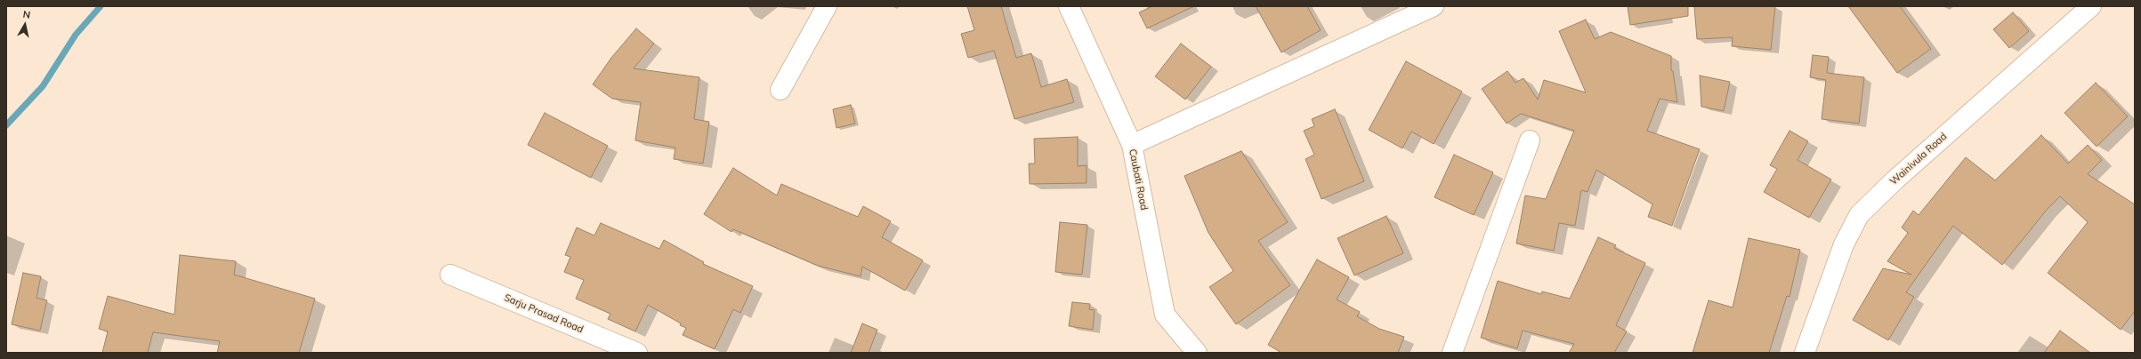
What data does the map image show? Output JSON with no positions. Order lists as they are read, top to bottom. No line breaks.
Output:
{"streets":{"street":["Wainivula Road","Caubati Road","Sarju Prasad Road"]},"north":"top"}
